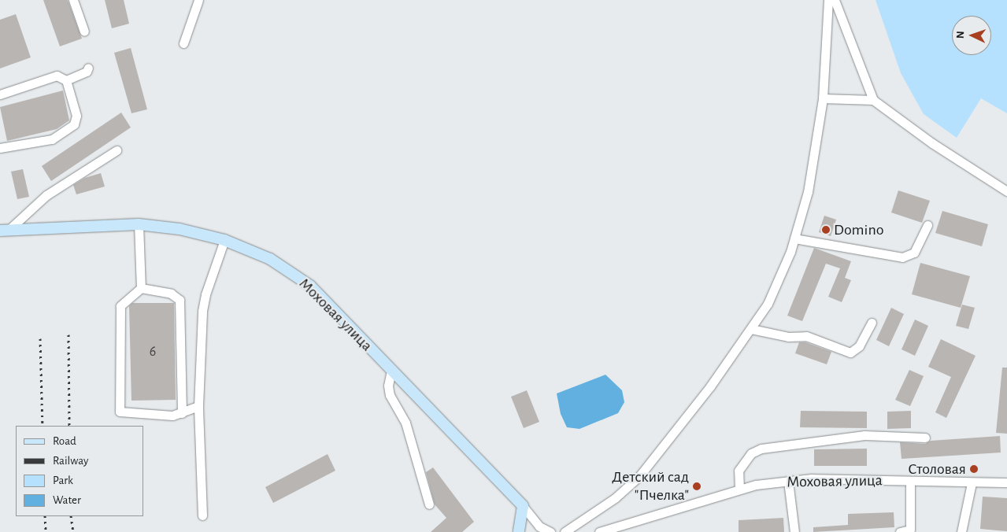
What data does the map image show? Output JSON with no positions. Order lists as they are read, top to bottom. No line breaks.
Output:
{"streets":{"main road":["Моховая улица"]},"places":["Domino","Столовая","Детский сад \"Пчелка\""],"house_numbers":["6"],"legend":["Road","Railway","Park","Water"],"north":"left"}
